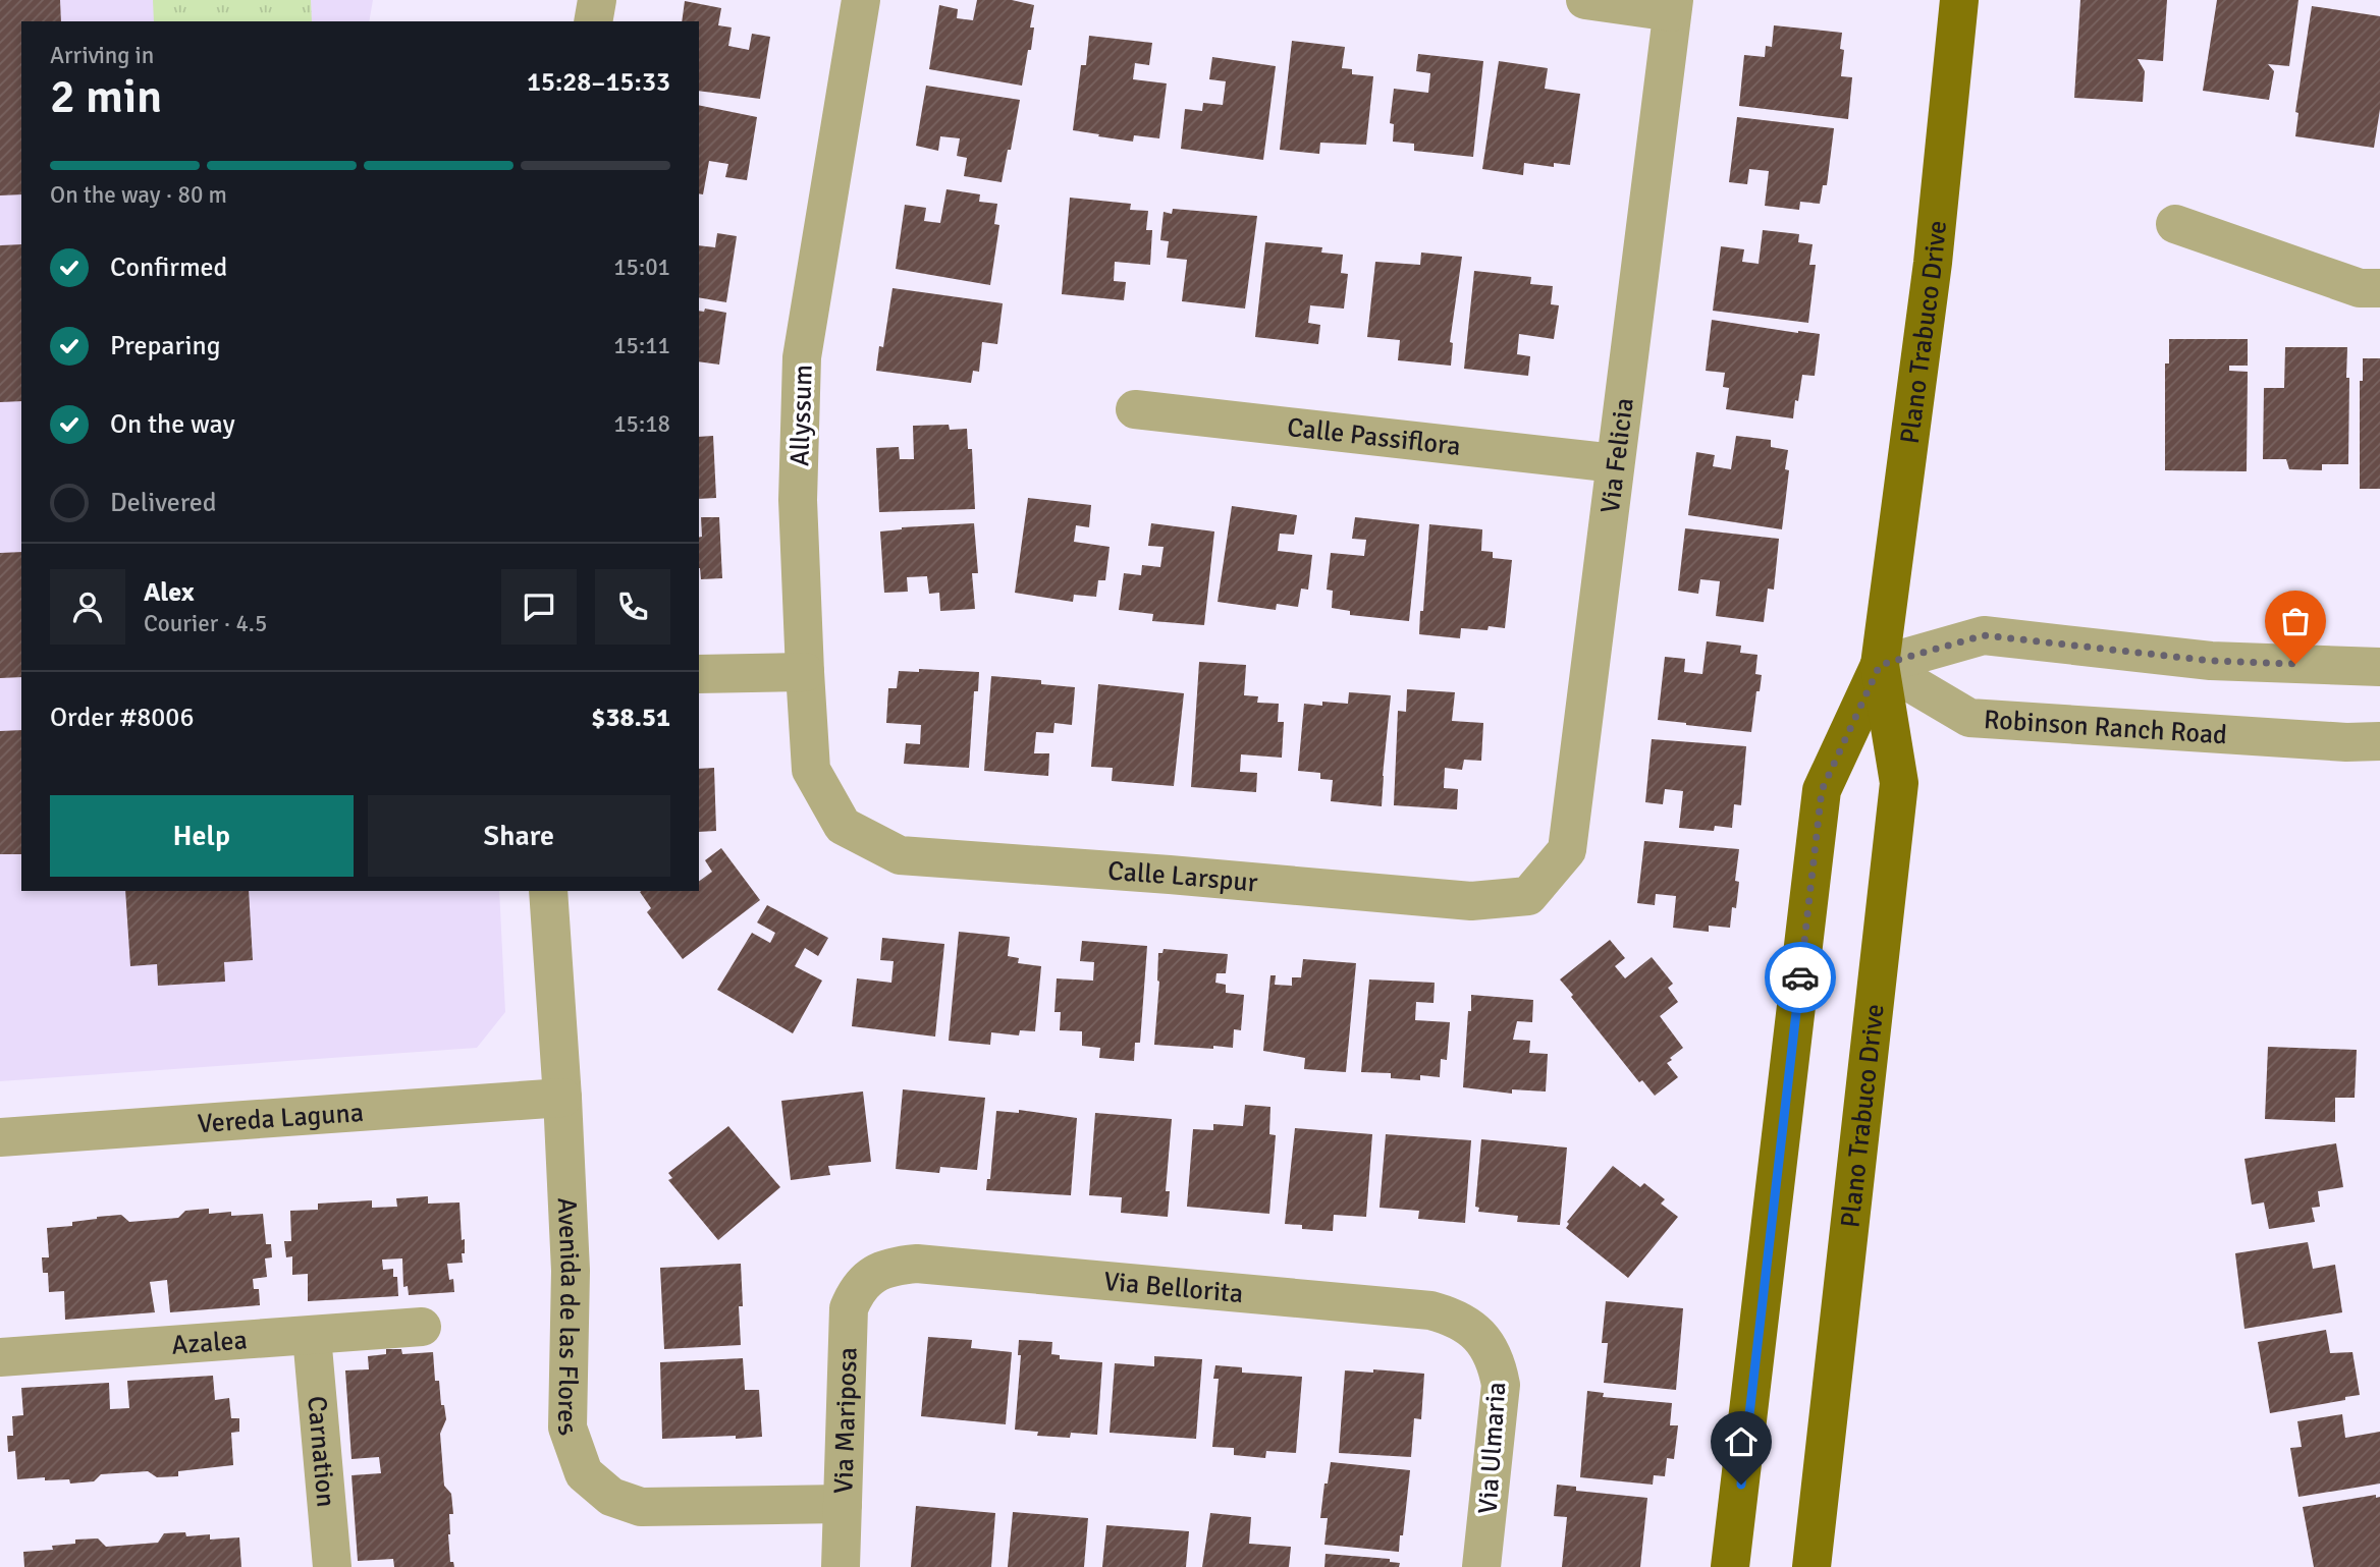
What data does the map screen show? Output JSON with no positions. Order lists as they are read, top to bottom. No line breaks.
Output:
{"streets":{"main road":["Plano Trabuco Drive"],"street":["Allyssum","Calle Passiflora","Via Felicia","Robinson Ranch Road","Calle Larspur","Vereda Laguna","Via Bellorita","Avenida de las Flores","Azalea","Via Mariposa","Via Ulmaria","Carnation"]},"crossings":[["Plano Trabuco Drive","Robinson Ranch Road"],["Allyssum","Calle Larspur"],["Calle Passiflora","Via Felicia"],["Via Felicia","Calle Larspur"],["Vereda Laguna","Avenida de las Flores"],["Via Bellorita","Via Mariposa"],["Via Bellorita","Via Ulmaria"],["Avenida de las Flores","Via Mariposa"],["Azalea","Carnation"]],"page":{"heading":["2 min","Arriving in","15:28–15:33"],"panel":["Alex","Courier · 4.5","Order #8006","$38.51"],"bar":"On the way · 80 m","list":[["Confirmed","15:01"],["Preparing","15:11"],["On the way","15:18"],"Delivered"],"buttons":["Help","Share"]}}
